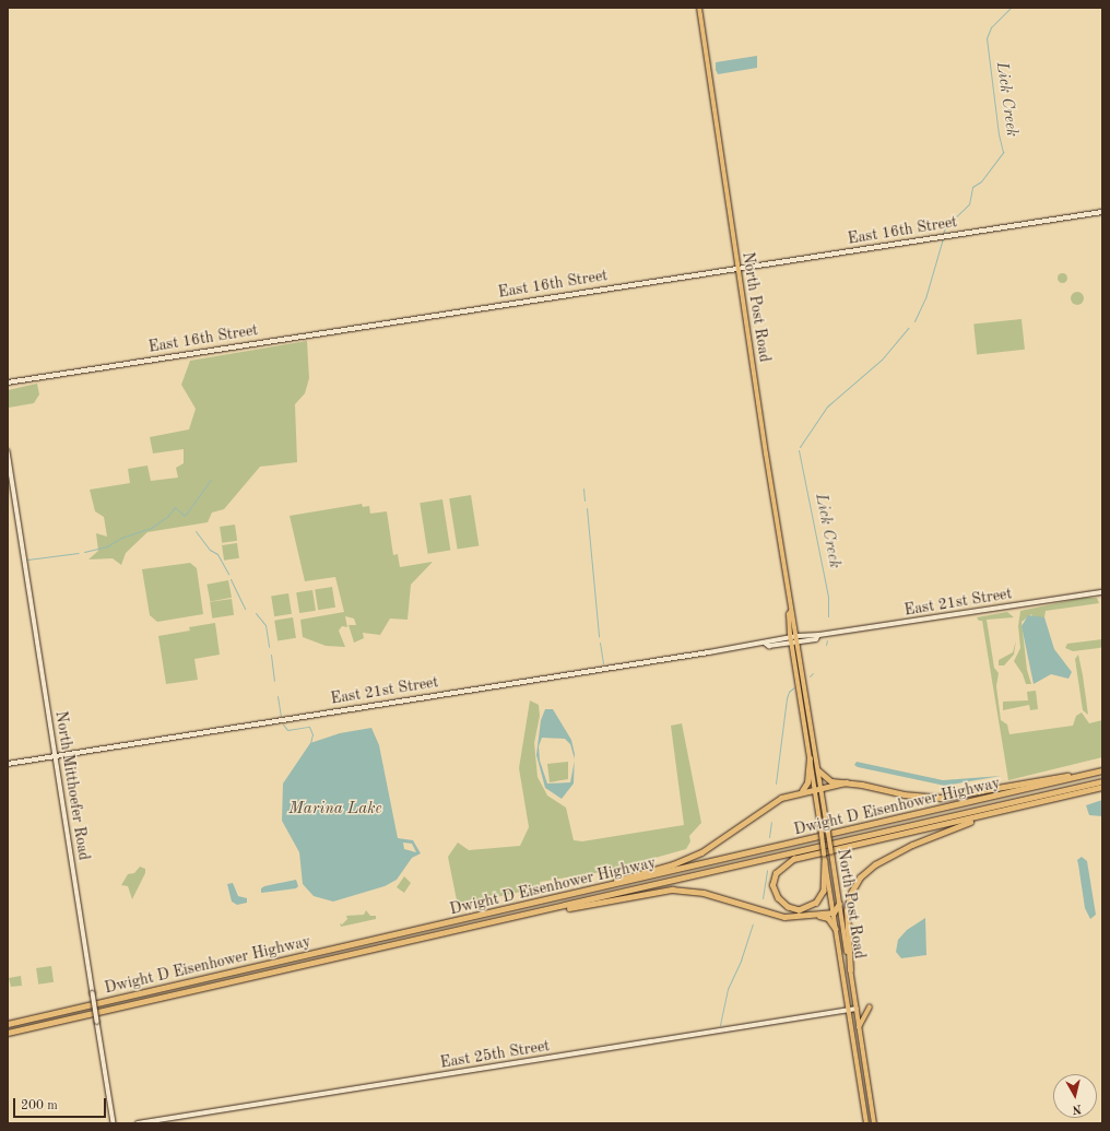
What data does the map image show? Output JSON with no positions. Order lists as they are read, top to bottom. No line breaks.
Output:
{"streets":{"highway":["Dwight D Eisenhower Highway"],"main road":["North Post Road"],"street":["East 16th Street","East 21st Street","North Mitthoefer Road","East 25th Street"]},"crossings":[["East 16th Street","North Post Road"],["North Post Road","East 21st Street"],["North Post Road","East 25th Street"],["East 21st Street","North Mitthoefer Road"]],"water":["Lick Creek","Marina Lake"],"scale_bar":"200 m","north":"bottom"}
